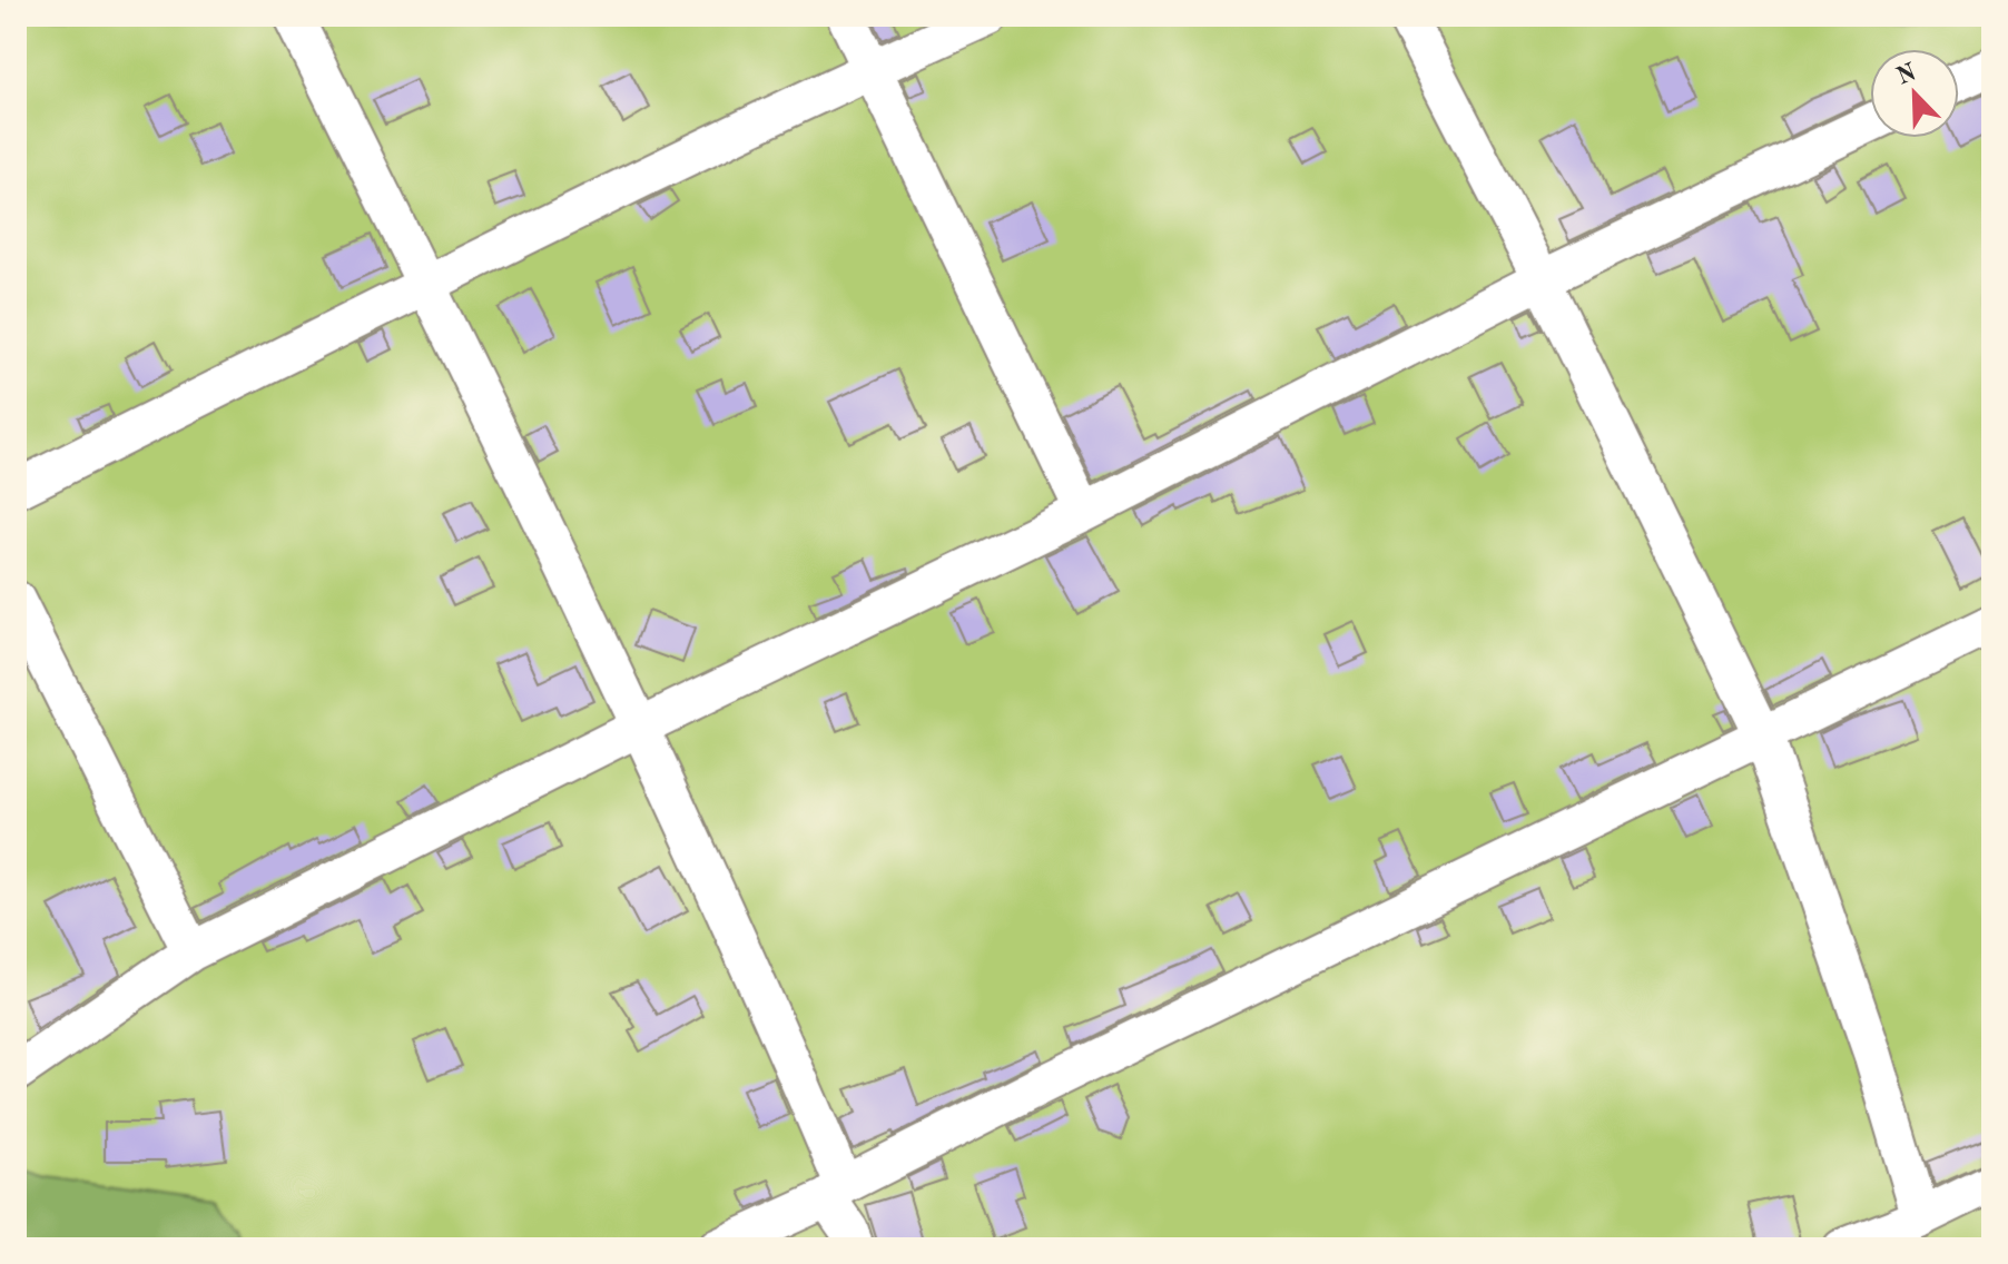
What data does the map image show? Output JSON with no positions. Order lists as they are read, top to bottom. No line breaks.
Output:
{"north":"top left"}
